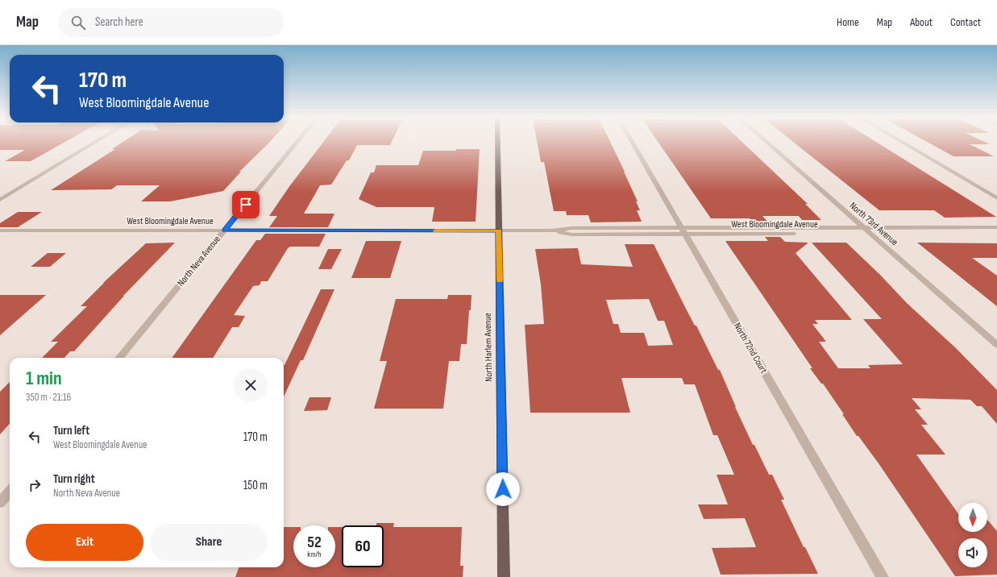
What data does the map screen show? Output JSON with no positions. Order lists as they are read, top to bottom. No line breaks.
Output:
{"streets":{"main road":["North Harlem Avenue"],"street":["West Bloomingdale Avenue","North 73rd Avenue","North Neva Avenue","North 72nd Court"]},"crossings":[["West Bloomingdale Avenue","North 73rd Avenue"],["West Bloomingdale Avenue","North Neva Avenue"],["West Bloomingdale Avenue","North Harlem Avenue"],["West Bloomingdale Avenue","North 72nd Court"]],"north":"bottom","page":{"header":"Map","search":"Search here","nav":["Home","Map","About","Contact"],"turn":["170 m","West Bloomingdale Avenue"],"heading":["1 min","350 m · 21:16"],"list":[{"name":"Turn left","note":"West Bloomingdale Avenue","value":"170 m"},{"name":"Turn right","note":"North Neva Avenue","value":"150 m"}],"buttons":["Exit","Share"],"speed":"52 km/h","limit":"60"}}
